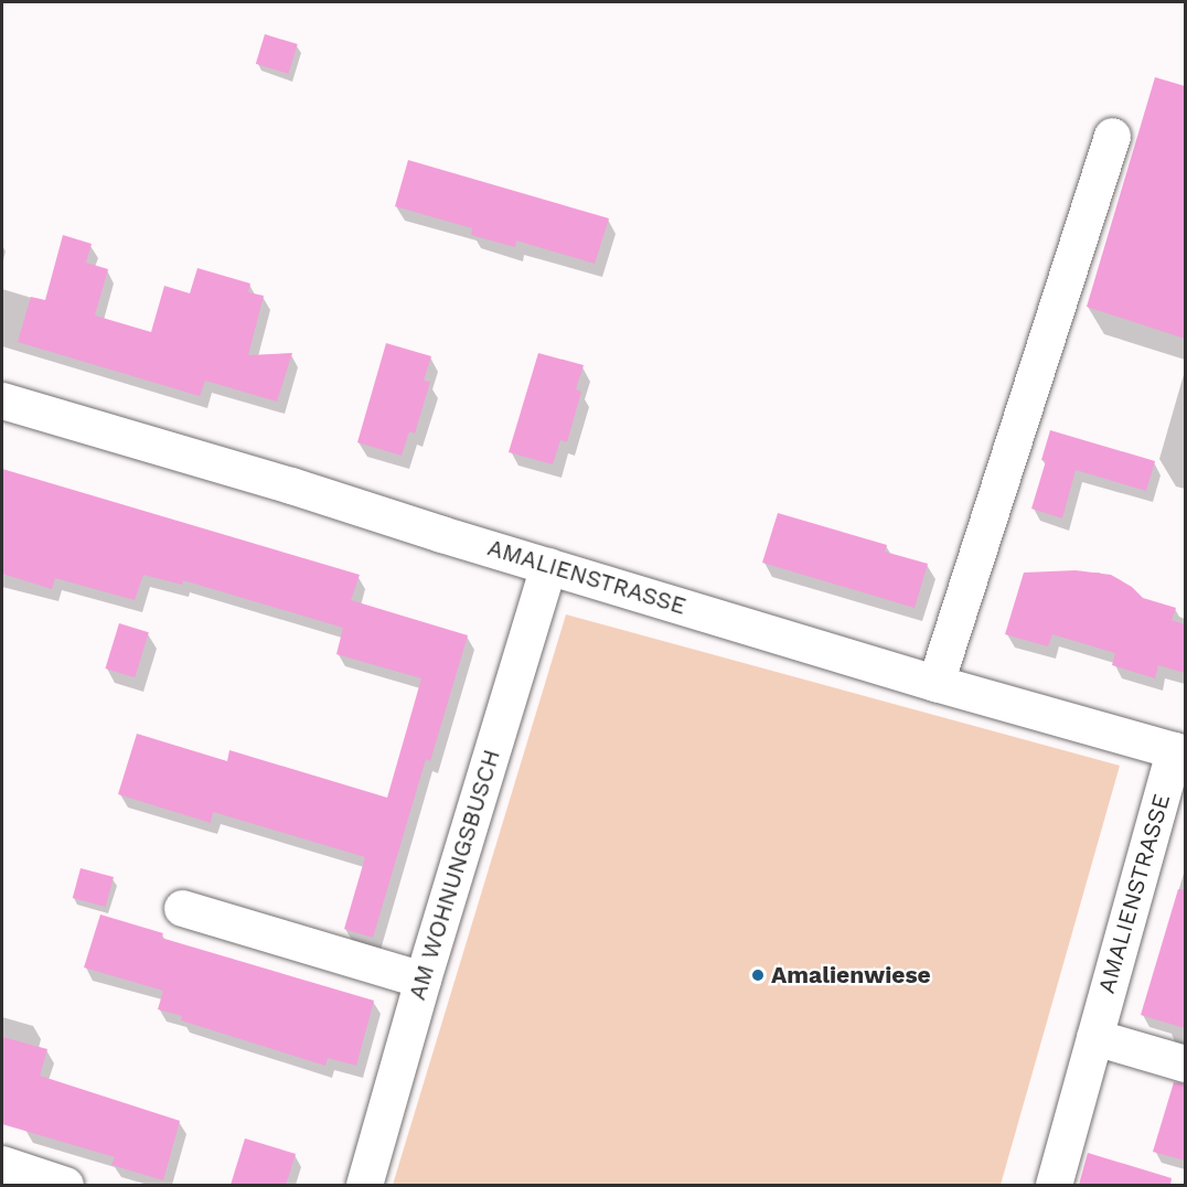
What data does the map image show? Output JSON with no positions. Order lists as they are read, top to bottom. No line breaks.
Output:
{"streets":{"street":["AMALIENSTRASSE","AM WOHNUNGSBUSCH"]},"crossings":[["AMALIENSTRASSE","AM WOHNUNGSBUSCH"]],"places":["Amalienwiese"]}
